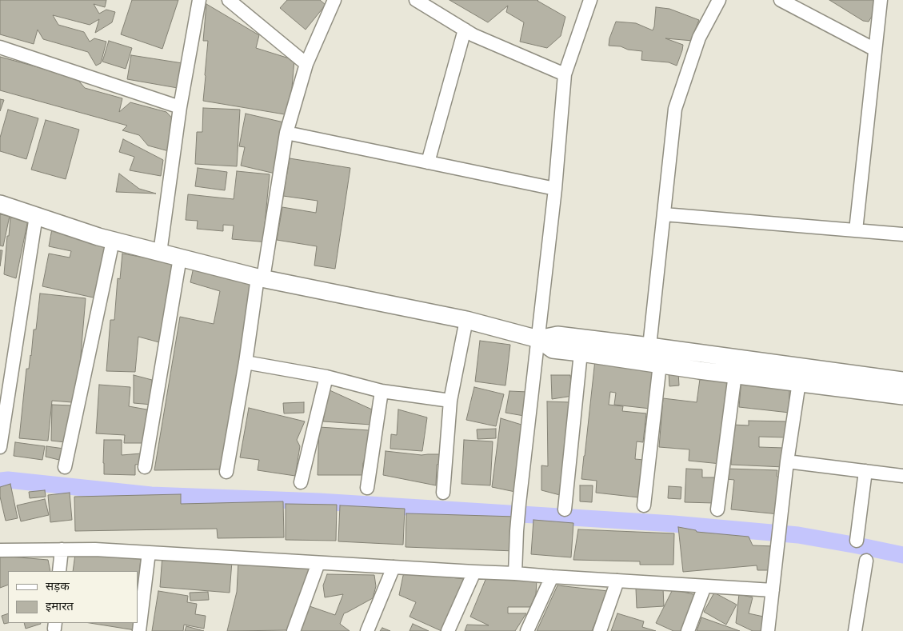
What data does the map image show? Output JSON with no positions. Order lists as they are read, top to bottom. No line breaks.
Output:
{"legend":["सड़क","इमारत"]}
